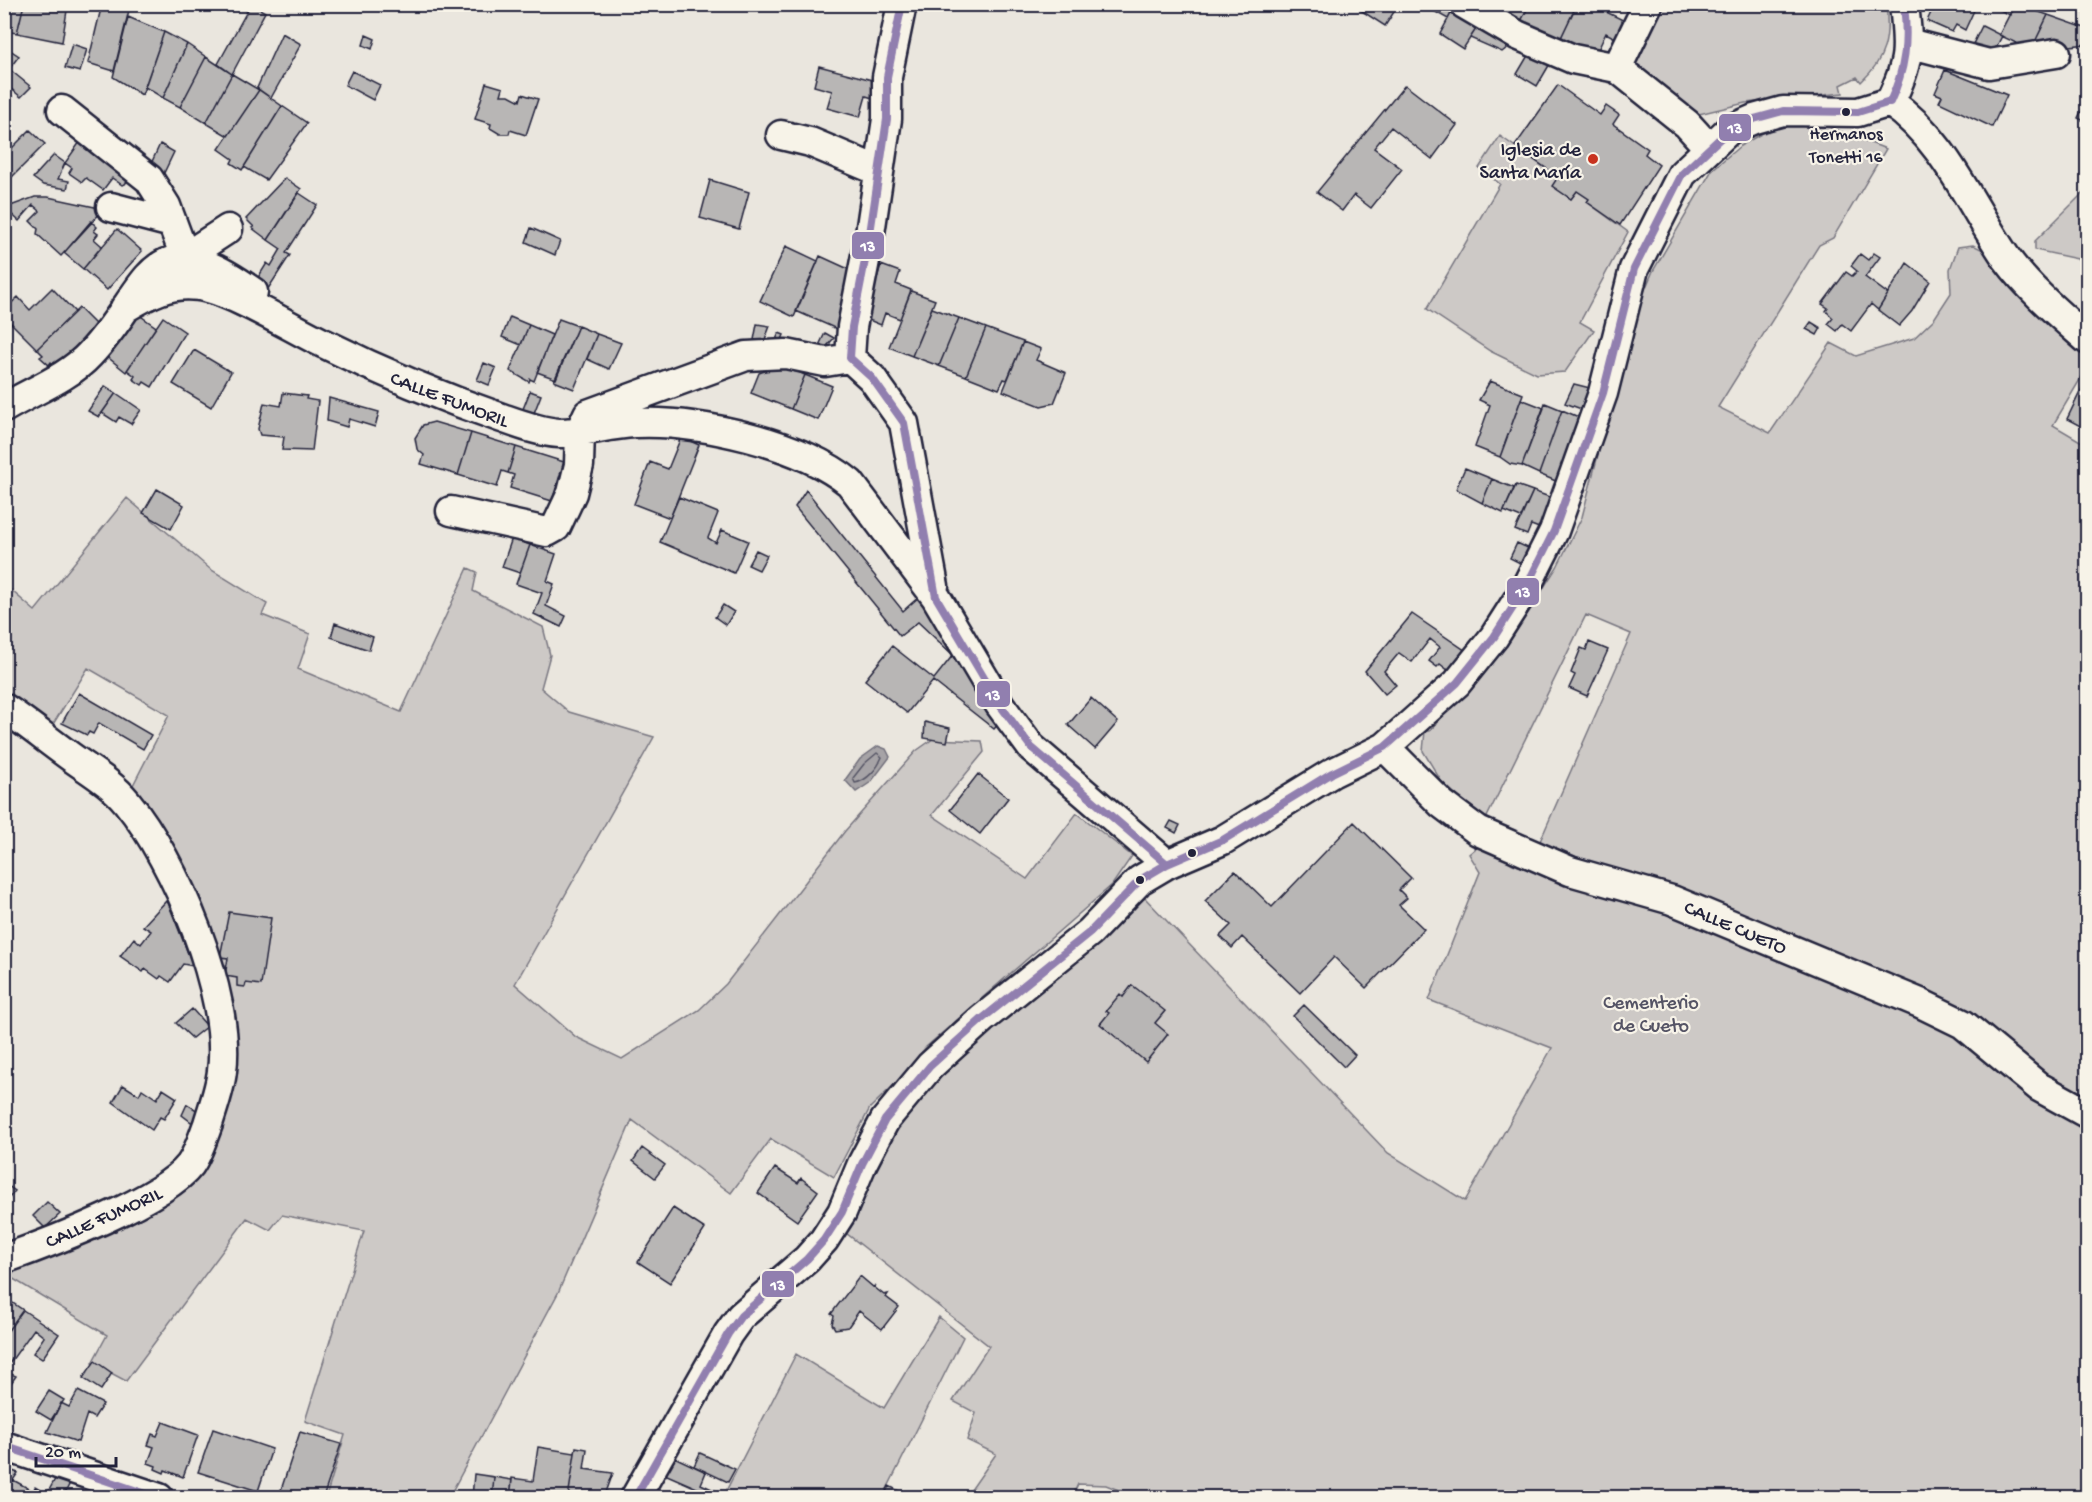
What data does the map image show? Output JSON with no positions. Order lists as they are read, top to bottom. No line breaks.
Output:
{"streets":{"street":["CALLE FUMORIL","CALLE CUETO"]},"parks":["Cementerio de Cueto"],"places":["Hermanos Tonetti 16","Iglesia de Santa María"],"lines":["transit line 13"],"scale_bar":"20 m"}
